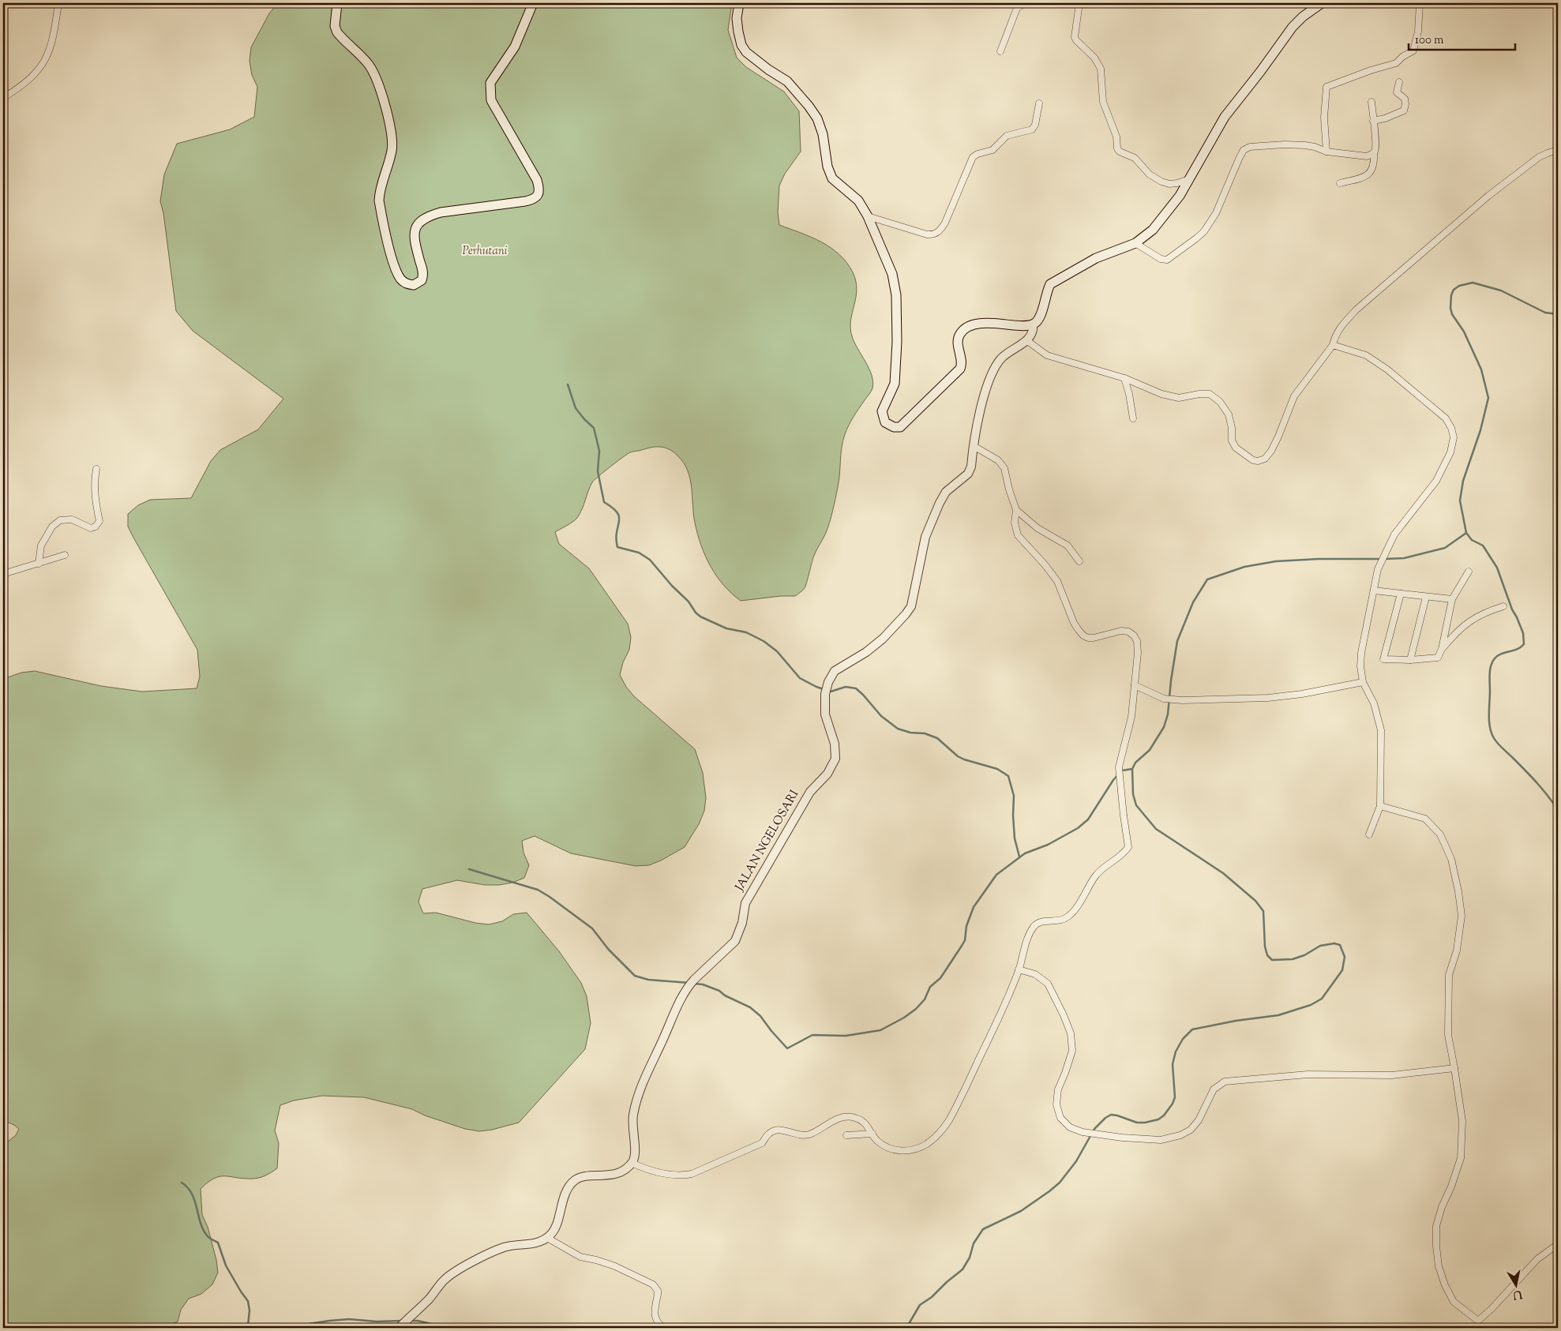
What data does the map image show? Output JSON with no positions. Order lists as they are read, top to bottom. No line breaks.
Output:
{"streets":{"street":["JALAN NGELOSARI"]},"parks":["Perhutani"],"scale_bar":"100 m","north":"bottom"}
